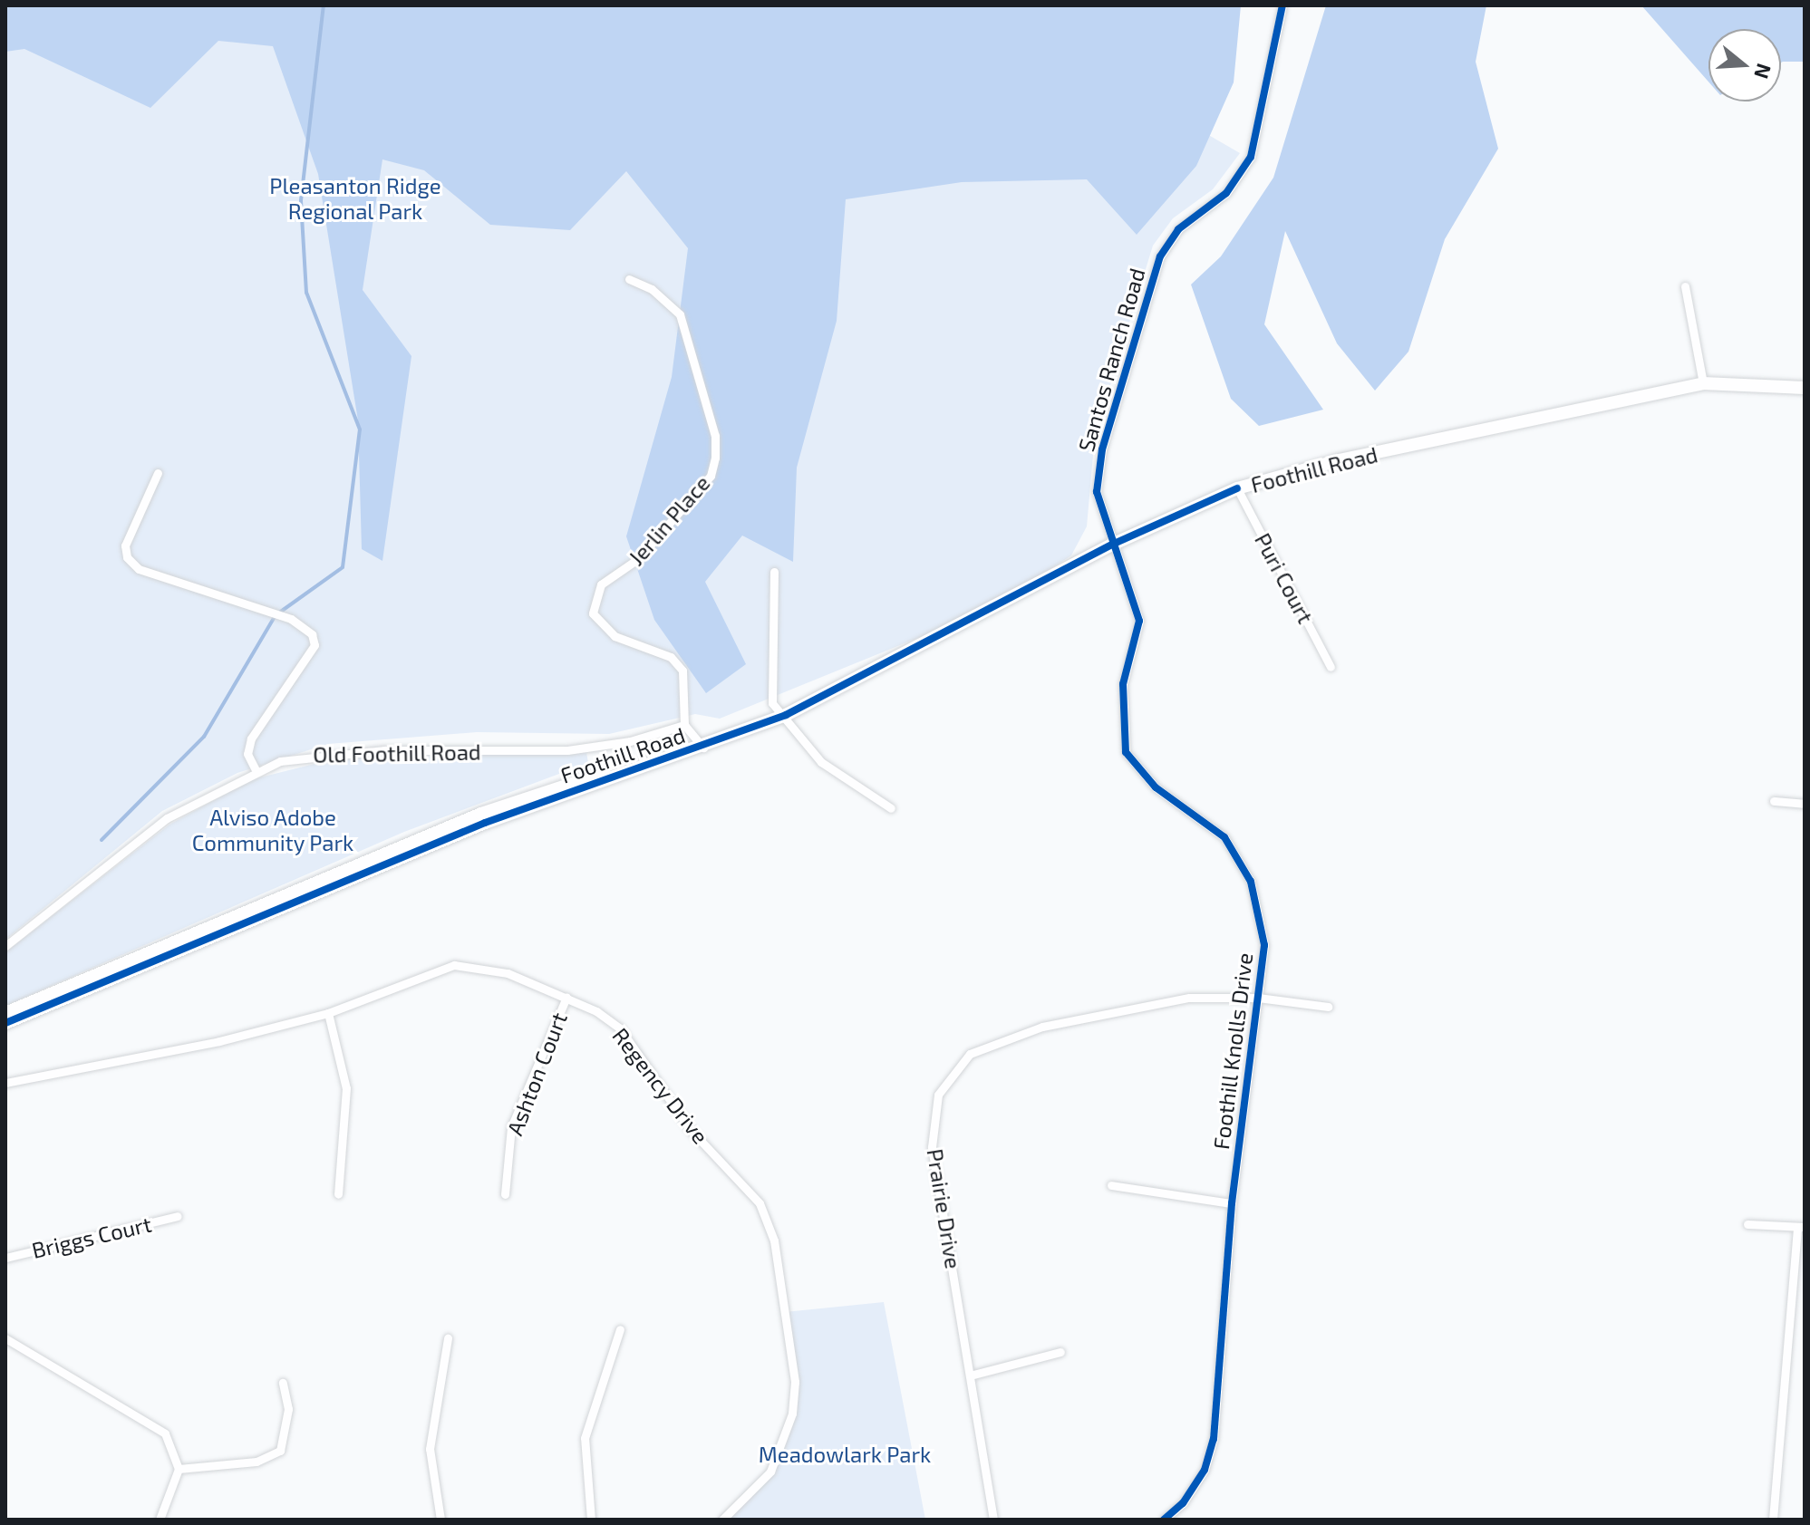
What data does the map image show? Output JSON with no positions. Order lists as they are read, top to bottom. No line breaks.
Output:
{"streets":{"main road":["Foothill Road"],"street":["Santos Ranch Road","Jerlin Place","Puri Court","Old Foothill Road","Foothill Knolls Drive","Ashton Court","Regency Drive","Prairie Drive","Briggs Court"]},"crossings":[["Santos Ranch Road","Foothill Road"],["Santos Ranch Road","Foothill Knolls Drive"],["Foothill Road","Puri Court"],["Foothill Road","Foothill Knolls Drive"],["Jerlin Place","Old Foothill Road"],["Foothill Knolls Drive","Prairie Drive"],["Ashton Court","Regency Drive"]],"parks":["Pleasanton Ridge Regional Park","Alviso Adobe Community Park","Meadowlark Park"],"north":"right"}
